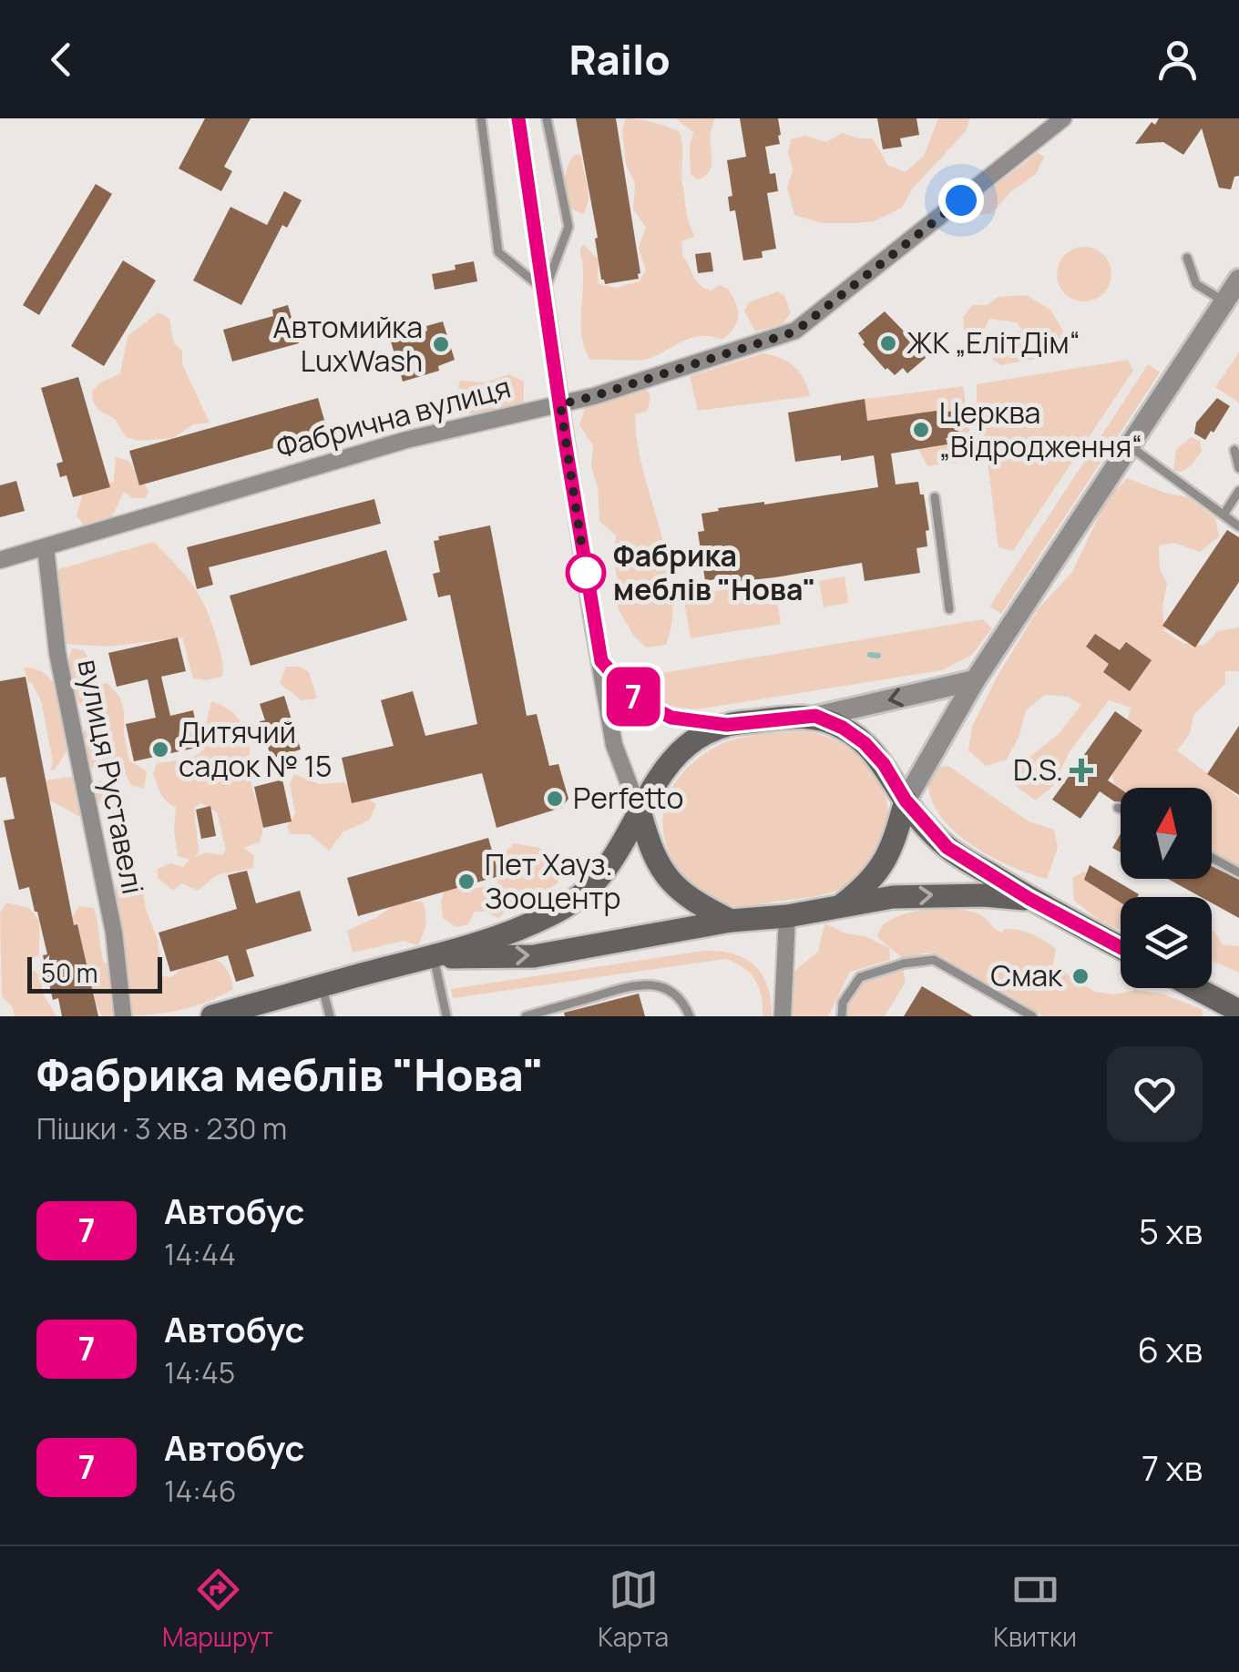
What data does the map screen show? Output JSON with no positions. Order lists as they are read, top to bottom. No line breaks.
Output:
{"streets":{"street":["Фабрична вулиця","вулиця Руставелі"]},"crossings":[["Фабрична вулиця","вулиця Руставелі"]],"places":{"other":["ЖК „ЕлітДім“","Автомийка LuxWash","Церква „Відродження“","Фабрика меблів \"Нова\"","Дитячий садок № 15","Perfetto","Пет Хауз. Зооцентр","Смак"],"health":["D.S."]},"lines":["bus line 7"],"scale_bar":"50 m","north":"top","page":{"header":"Railo","on_map":"7","scale":"50 m","heading":["Фабрика меблів \"Нова\"","Пішки · 3 хв · 230 m"],"list":[{"mark":"7","name":"Автобус","note":"14:44","value":"5 хв"},{"mark":"7","name":"Автобус","note":"14:45","value":"6 хв"},{"mark":"7","name":"Автобус","note":"14:46","value":"7 хв"}],"tabs":["Маршрут","Карта","Квитки"]}}
